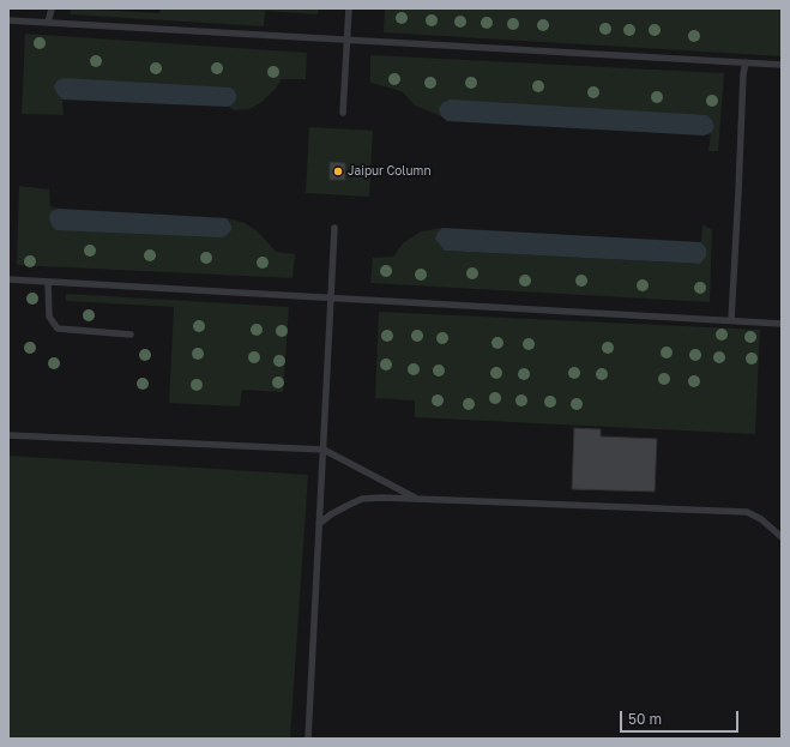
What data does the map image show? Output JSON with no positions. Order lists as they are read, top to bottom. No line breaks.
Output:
{"places":["Jaipur Column"],"scale_bar":"50 m"}
